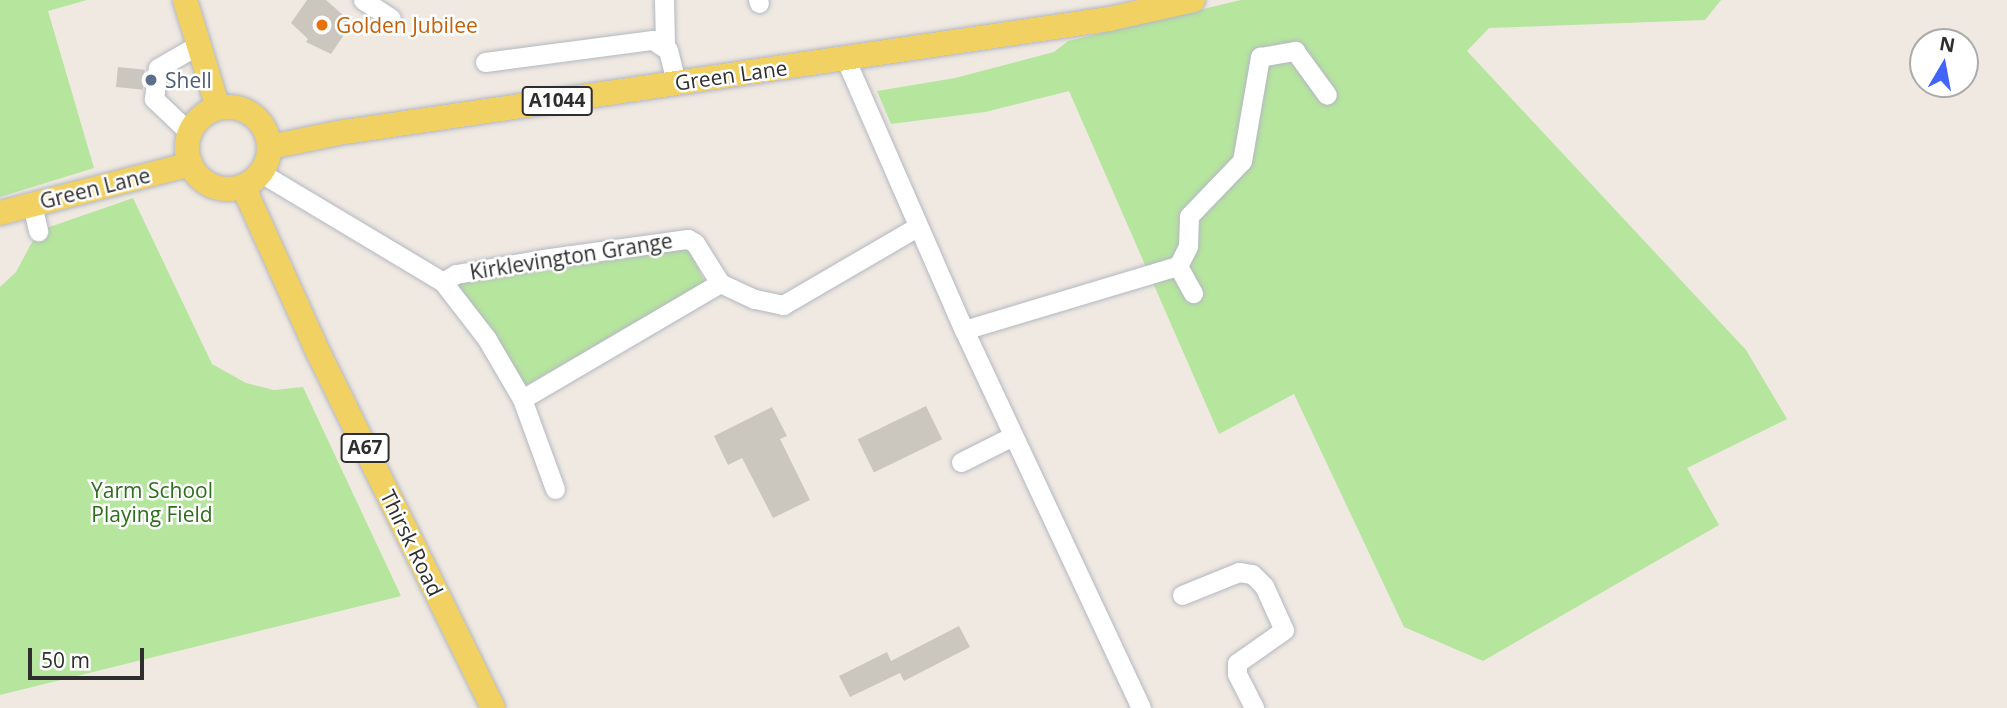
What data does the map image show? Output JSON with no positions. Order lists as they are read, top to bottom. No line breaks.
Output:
{"streets":{"main road":["Green Lane","A1044","A67","Thirsk Road"],"street":["Kirklevington Grange"]},"crossings":[["Green Lane","Kirklevington Grange"],["Green Lane","Thirsk Road"],["Kirklevington Grange","Thirsk Road"]],"parks":["Yarm School Playing Field"],"places":["Golden Jubilee","Shell"],"scale_bar":"50 m","north":"top"}
